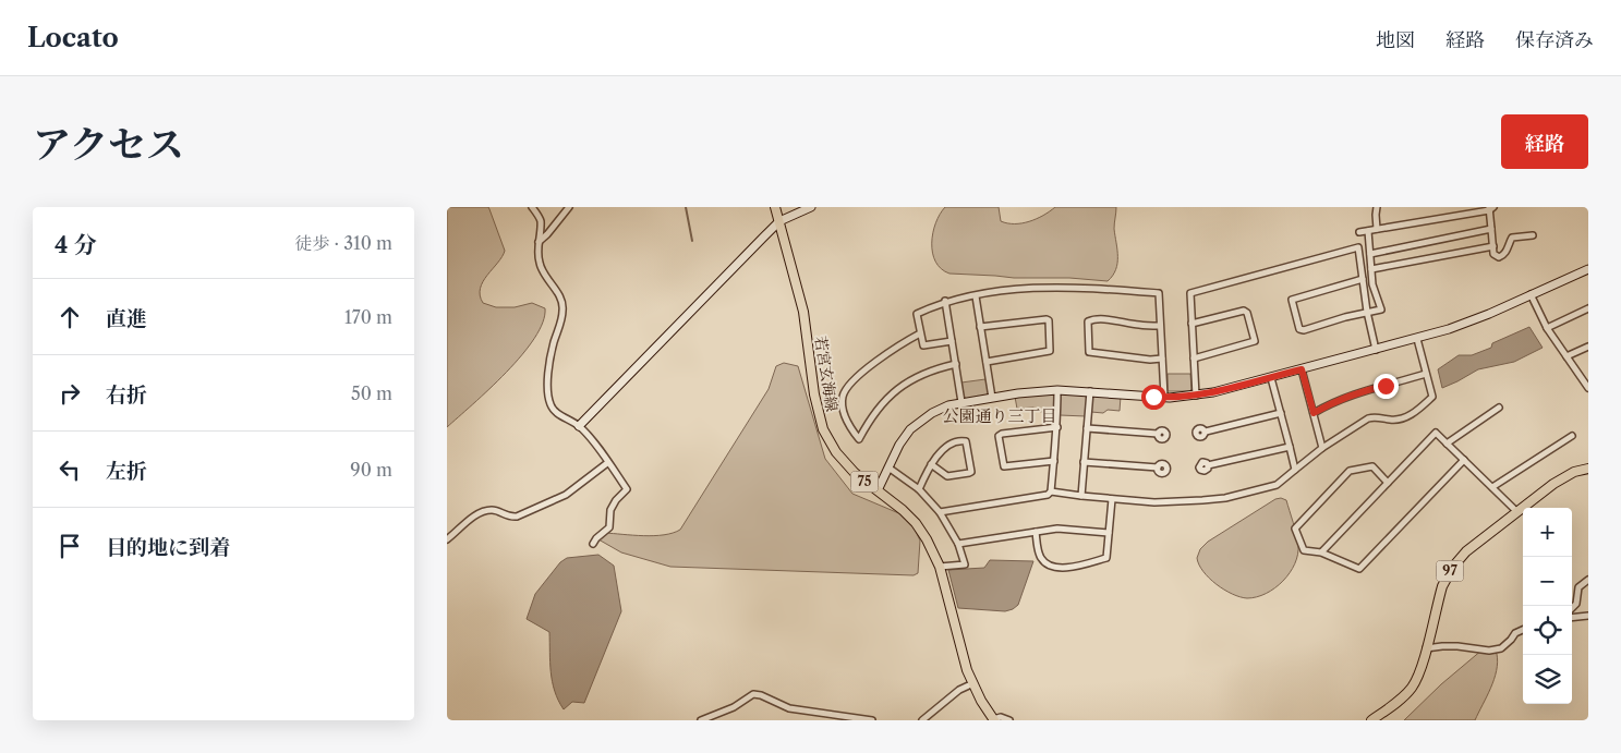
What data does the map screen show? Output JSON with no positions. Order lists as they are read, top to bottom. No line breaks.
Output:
{"streets":{"main road":["若宮玄海線","75","97"]},"districts":["公園通り三丁目"],"page":{"header":"Locato","nav":["地図","経路","保存済み"],"title":"アクセス","buttons":"経路","heading":["4 分","徒歩 · 310 m"],"list":[["直進","170 m"],["右折","50 m"],["左折","90 m"],"目的地に到着"],"map_buttons":["+","−"]}}
